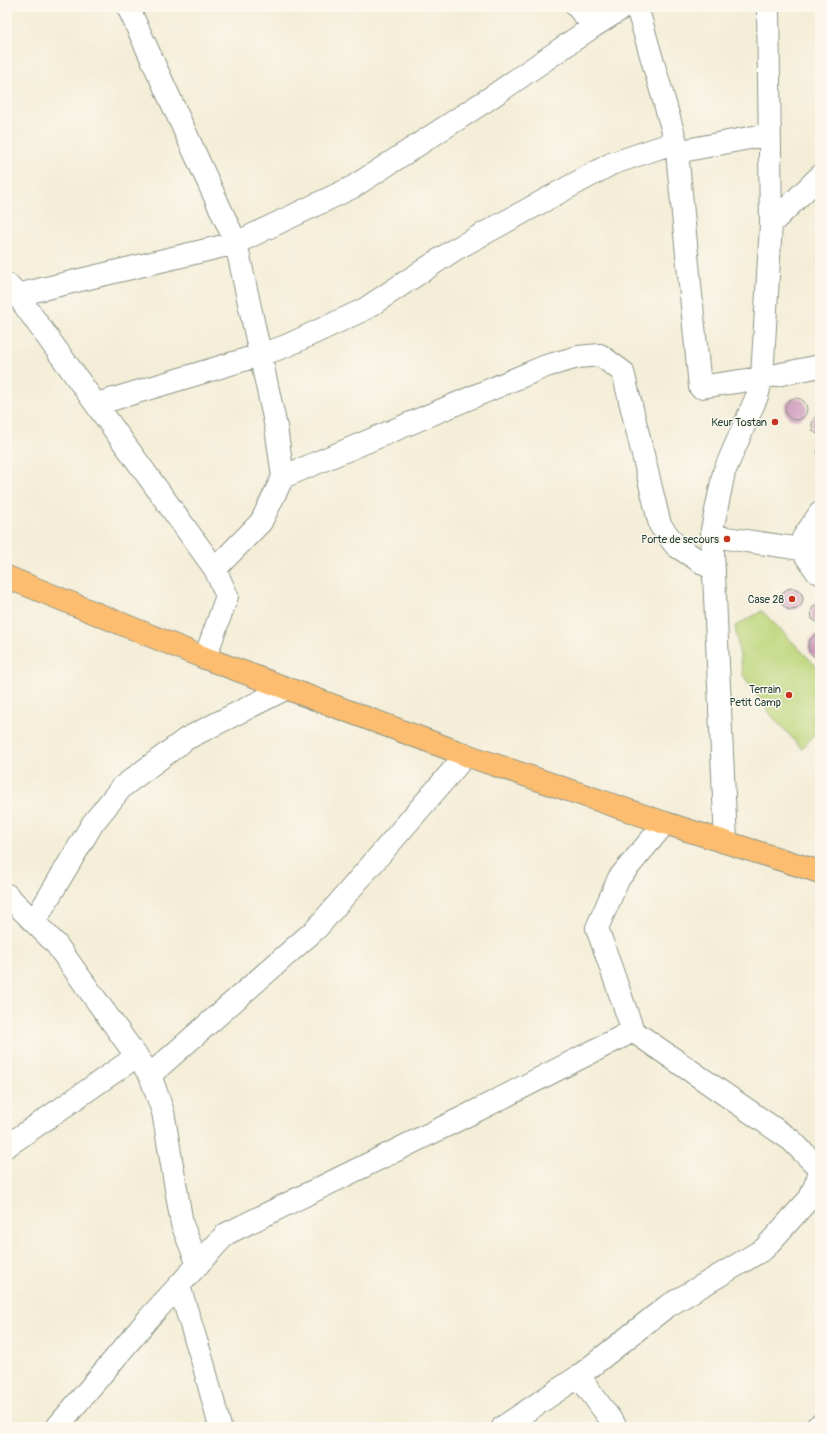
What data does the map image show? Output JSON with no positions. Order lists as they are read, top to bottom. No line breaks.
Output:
{"places":["Keur Tostan","Porte de secours","Case 28","Terrain Petit Camp"]}
